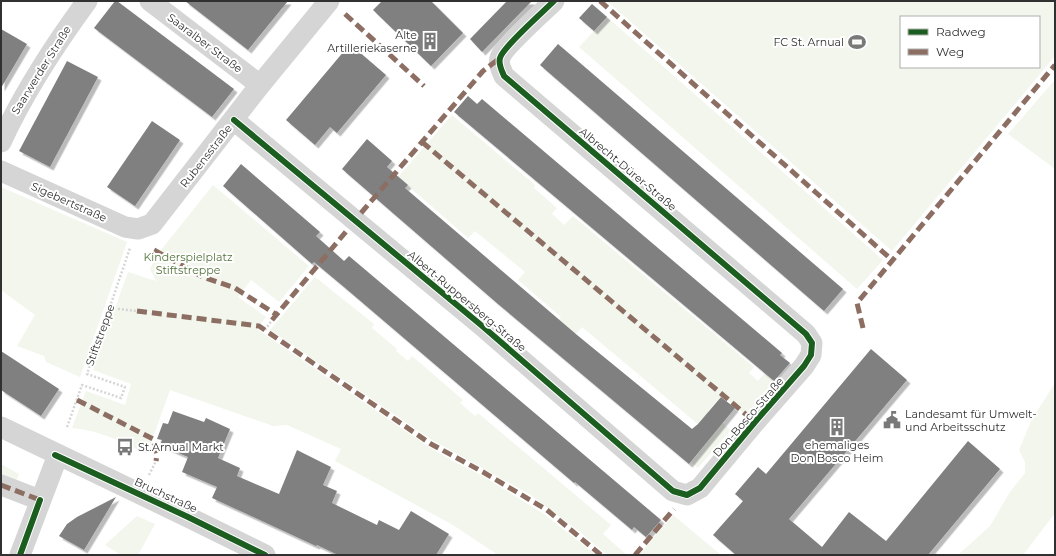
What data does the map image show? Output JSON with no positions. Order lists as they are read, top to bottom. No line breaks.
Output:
{"streets":{"street":["Saaralber Straße","Saarwerder Straße","Rubensstraße","Albrecht-Dürer-Straße","Sigebertstraße","Albert-Ruppersberg-Straße","Don-Bosco-Straße","Bruchstraße"],"path":["Stiftstreppe"]},"crossings":[["Saaralber Straße","Rubensstraße"],["Rubensstraße","Sigebertstraße"],["Rubensstraße","Albert-Ruppersberg-Straße"],["Albrecht-Dürer-Straße","Don-Bosco-Straße"],["Albert-Ruppersberg-Straße","Don-Bosco-Straße"]],"parks":["Kinderspielplatz Stiftstreppe"],"places":{"building":["Alte Artilleriekaserne","ehemaliges Don Bosco Heim"],"sports":["FC St. Arnual"],"public building":["Landesamt für Umwelt- und Arbeitsschutz"],"bus stop":["St.Arnual Markt"]},"legend":["Radweg","Weg"]}
